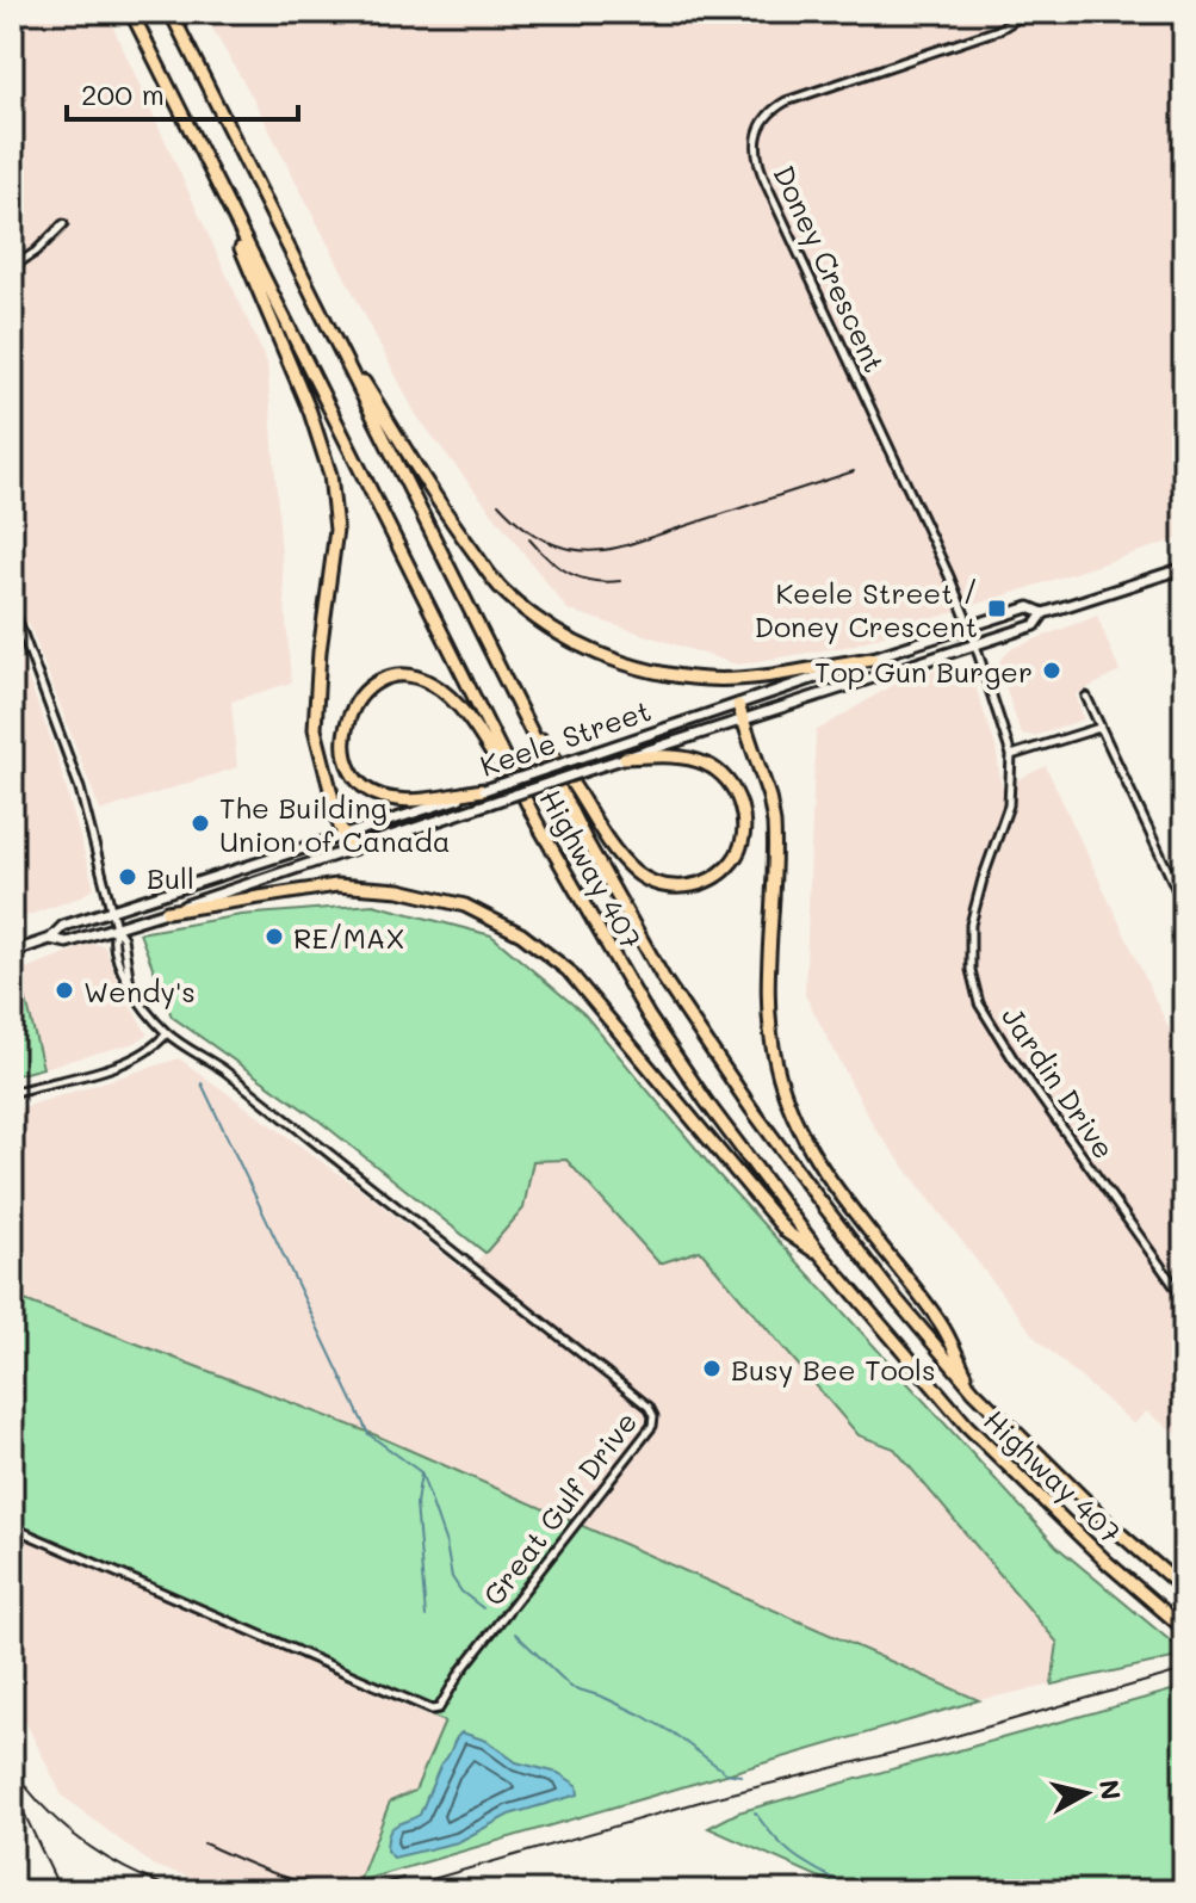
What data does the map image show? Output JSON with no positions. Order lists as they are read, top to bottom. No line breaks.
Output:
{"streets":{"highway":["Highway 407"],"main road":["Keele Street"],"street":["Doney Crescent","Jardin Drive","Great Gulf Drive"]},"crossings":[["Doney Crescent","Keele Street"],["Doney Crescent","Jardin Drive"],["Keele Street","Jardin Drive"],["Keele Street","Great Gulf Drive"]],"places":{"transit":["Keele Street / Doney Crescent"],"other":["Top Gun Burger","The Building Union of Canada","Bull","RE/MAX","Wendy's","Busy Bee Tools"]},"scale_bar":"200 m","north":"right"}
